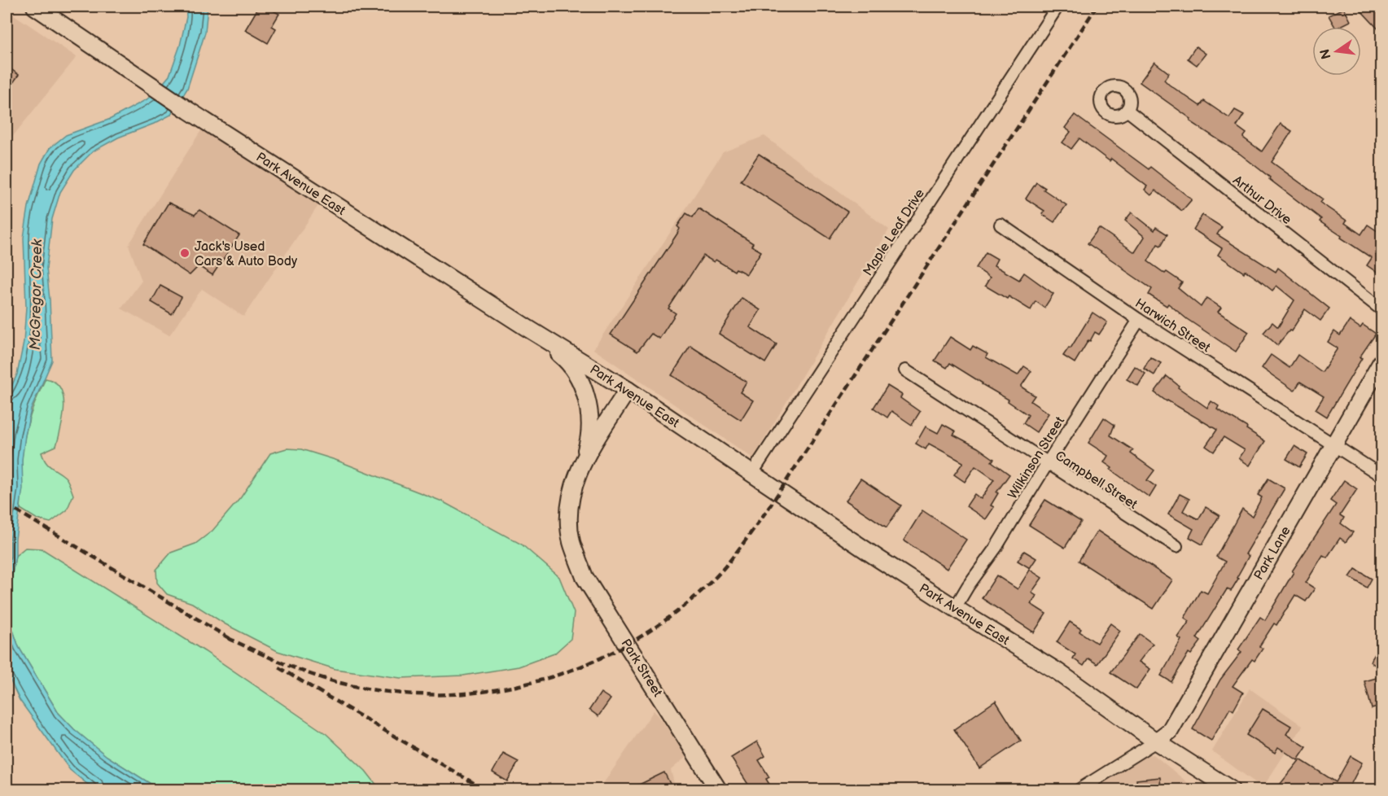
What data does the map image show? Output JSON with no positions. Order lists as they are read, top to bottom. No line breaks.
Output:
{"streets":{"main road":["Park Avenue East","Park Lane","Park Street"],"street":["Arthur Drive","Maple Leaf Drive","Harwich Street","Wilkinson Street","Campbell Street"]},"crossings":[["Park Avenue East","Maple Leaf Drive"],["Park Avenue East","Wilkinson Street"],["Park Avenue East","Park Lane"],["Harwich Street","Wilkinson Street"],["Harwich Street","Park Lane"],["Wilkinson Street","Campbell Street"]],"water":["McGregor Creek"],"places":["Jack's Used Cars & Auto Body"],"north":"left"}
